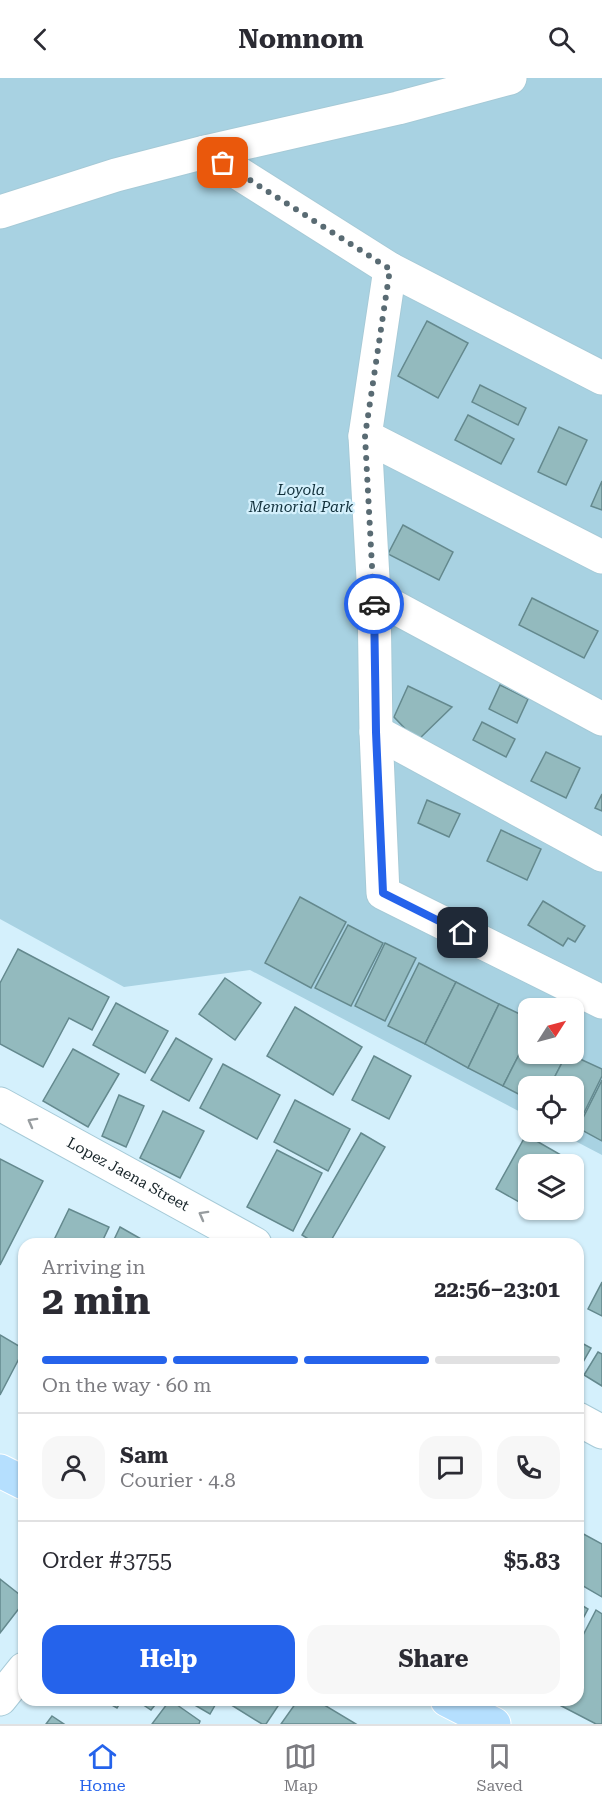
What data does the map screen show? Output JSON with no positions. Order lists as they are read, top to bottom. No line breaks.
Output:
{"streets":{"street":["Lopez Jaena Street"]},"one_way":["Lopez Jaena Street"],"parks":["Loyola Memorial Park"],"north":"top right","page":{"header":"Nomnom","heading":["2 min","Arriving in","22:56–23:01"],"panel":["Sam","Courier · 4.8","Order #3755","$5.83"],"bar":"On the way · 60 m","buttons":["Help","Share"],"tabs":["Home","Map","Saved"]}}
